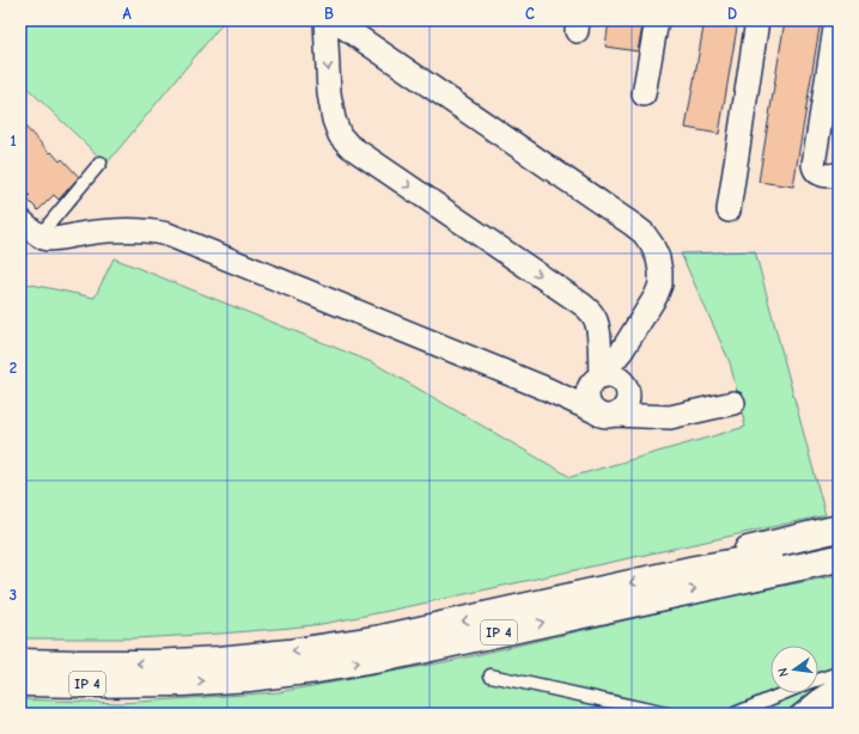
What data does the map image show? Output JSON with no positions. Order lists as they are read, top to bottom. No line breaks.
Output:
{"streets":{"main road":["IP 4"]},"north":"left","grid":{"columns":["A","B","C","D"],"rows":["1","2","3"]}}
